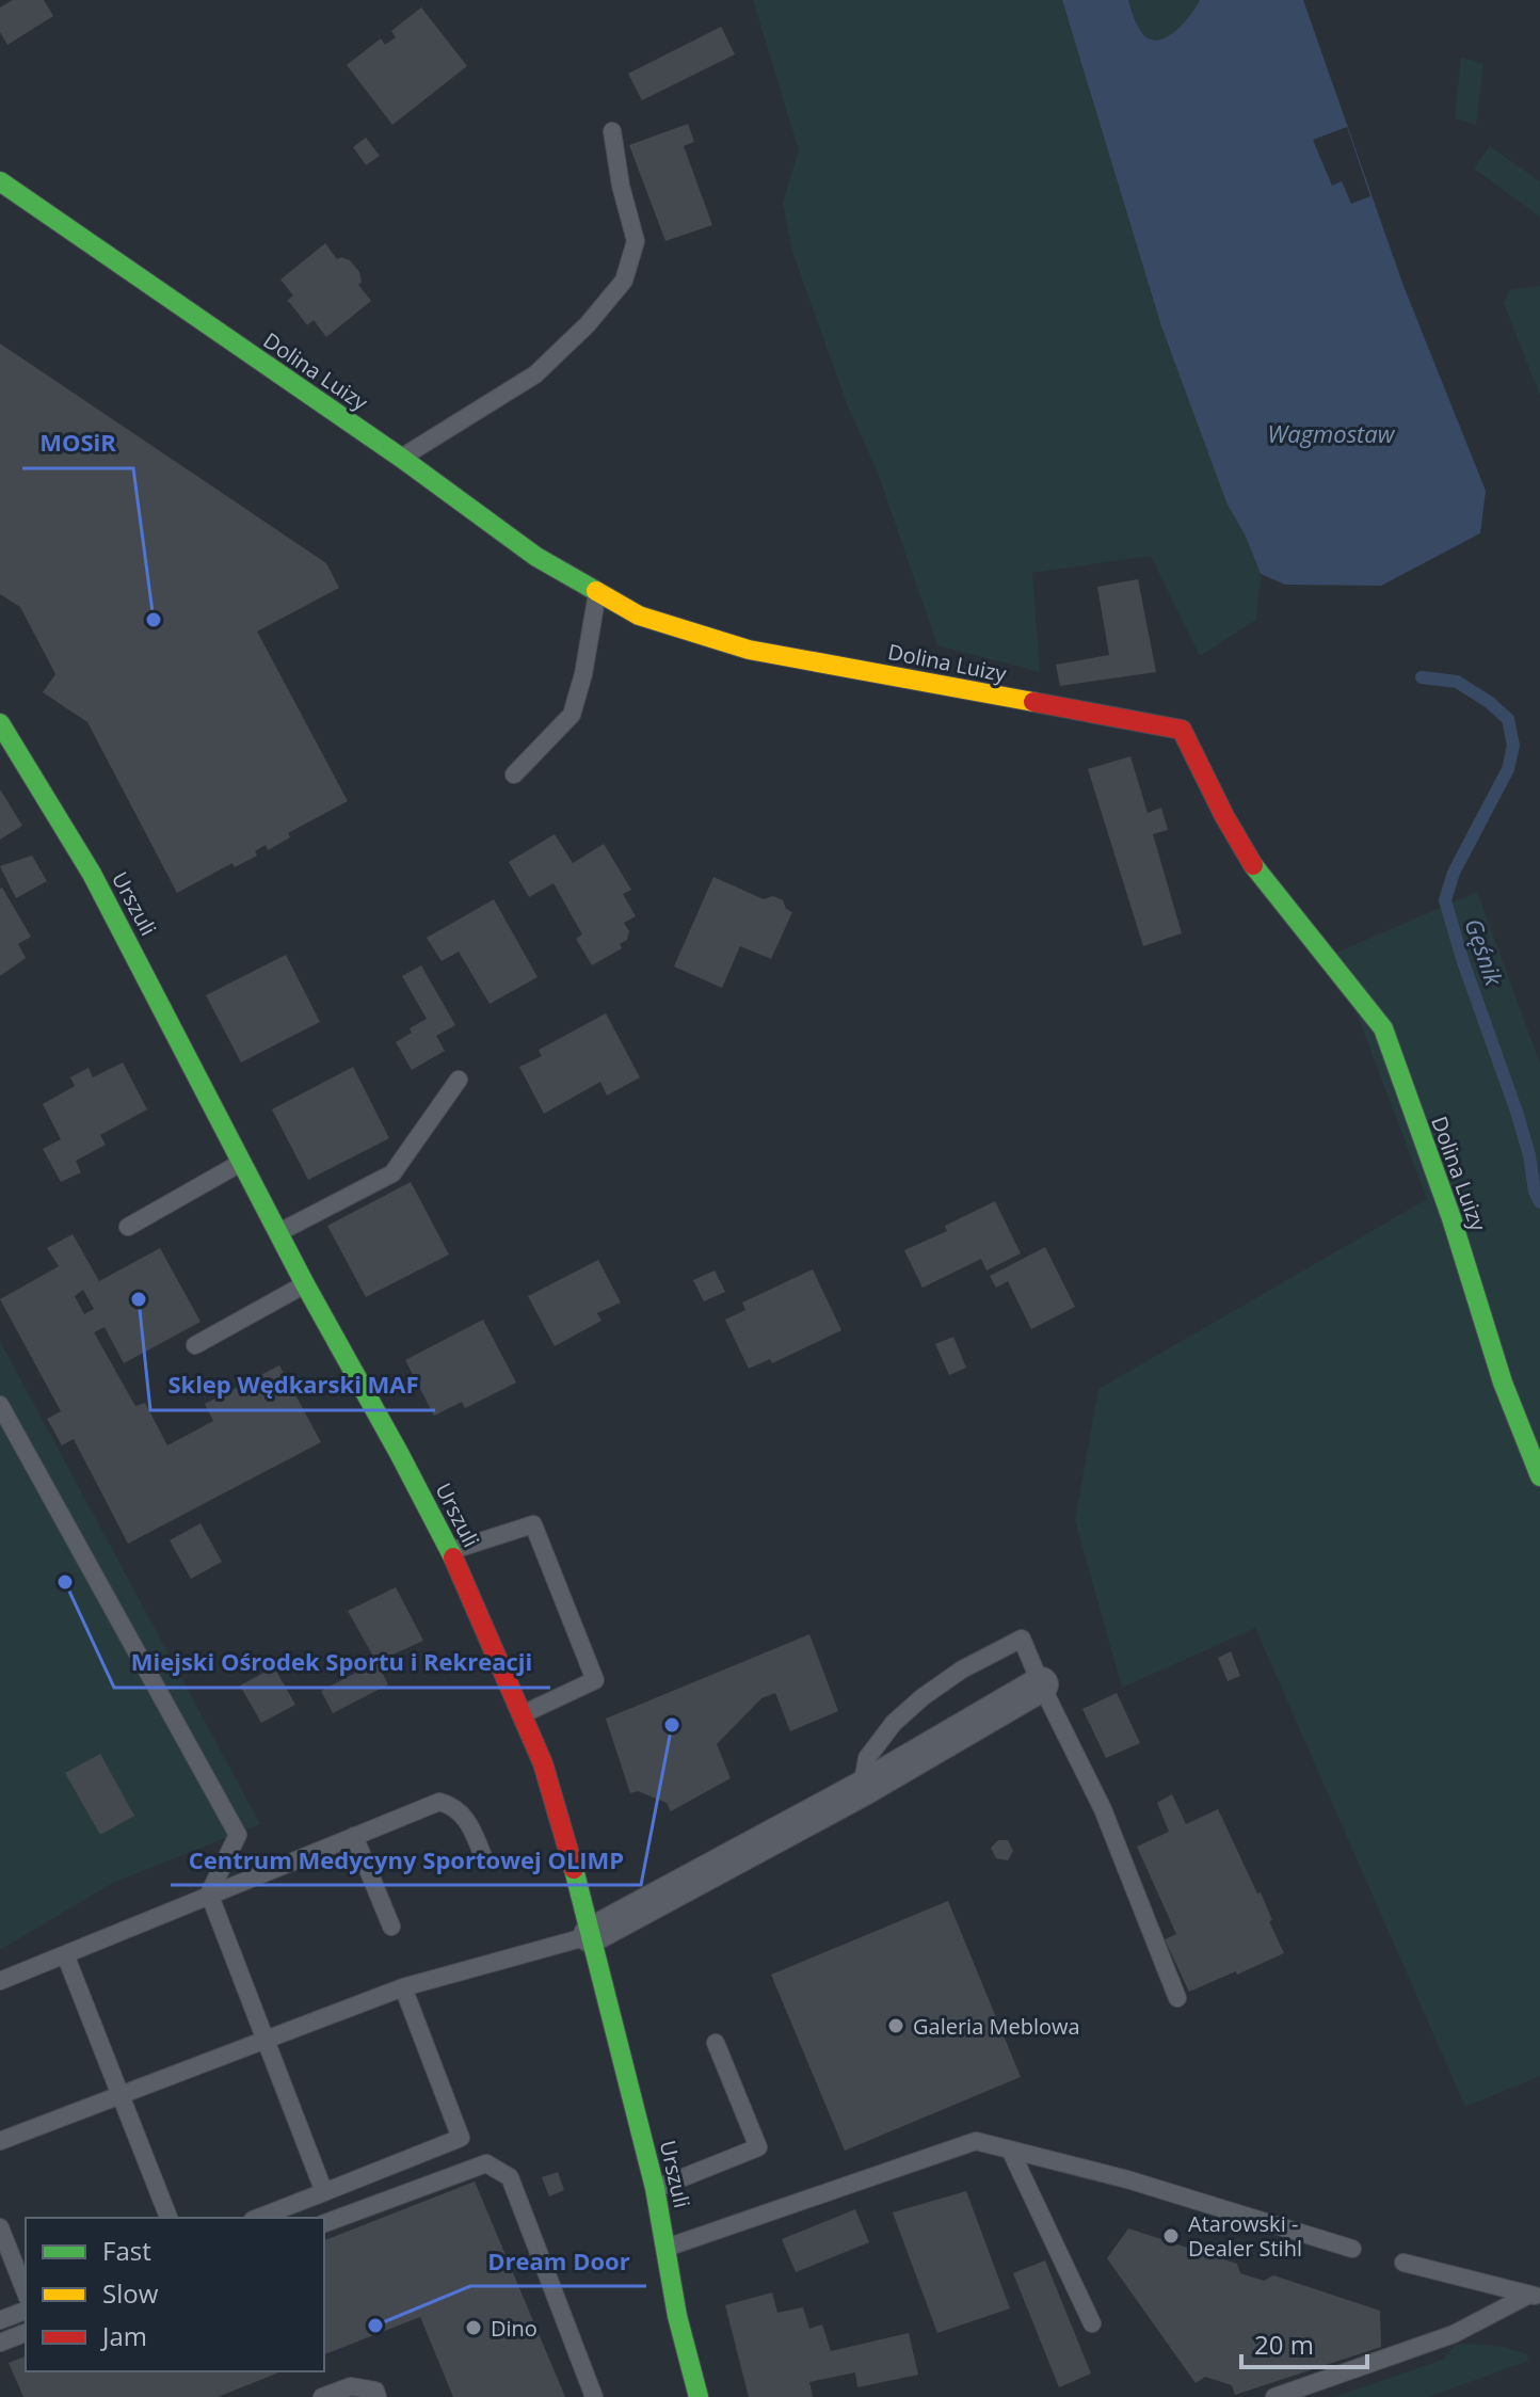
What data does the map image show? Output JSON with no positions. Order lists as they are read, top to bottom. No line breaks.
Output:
{"streets":{"street":["Dolina Luizy","Urszuli"]},"water":["Wagmostaw","Gęśnik"],"places":["MOSiR","Sklep Wędkarski MAF","Miejski Ośrodek Sportu i Rekreacji","Centrum Medycyny Sportowej OLIMP","Galeria Meblowa","Atarowski - Dealer Stihl","Dream Door","Dino"],"legend":["Fast","Slow","Jam"],"scale_bar":"20 m"}
